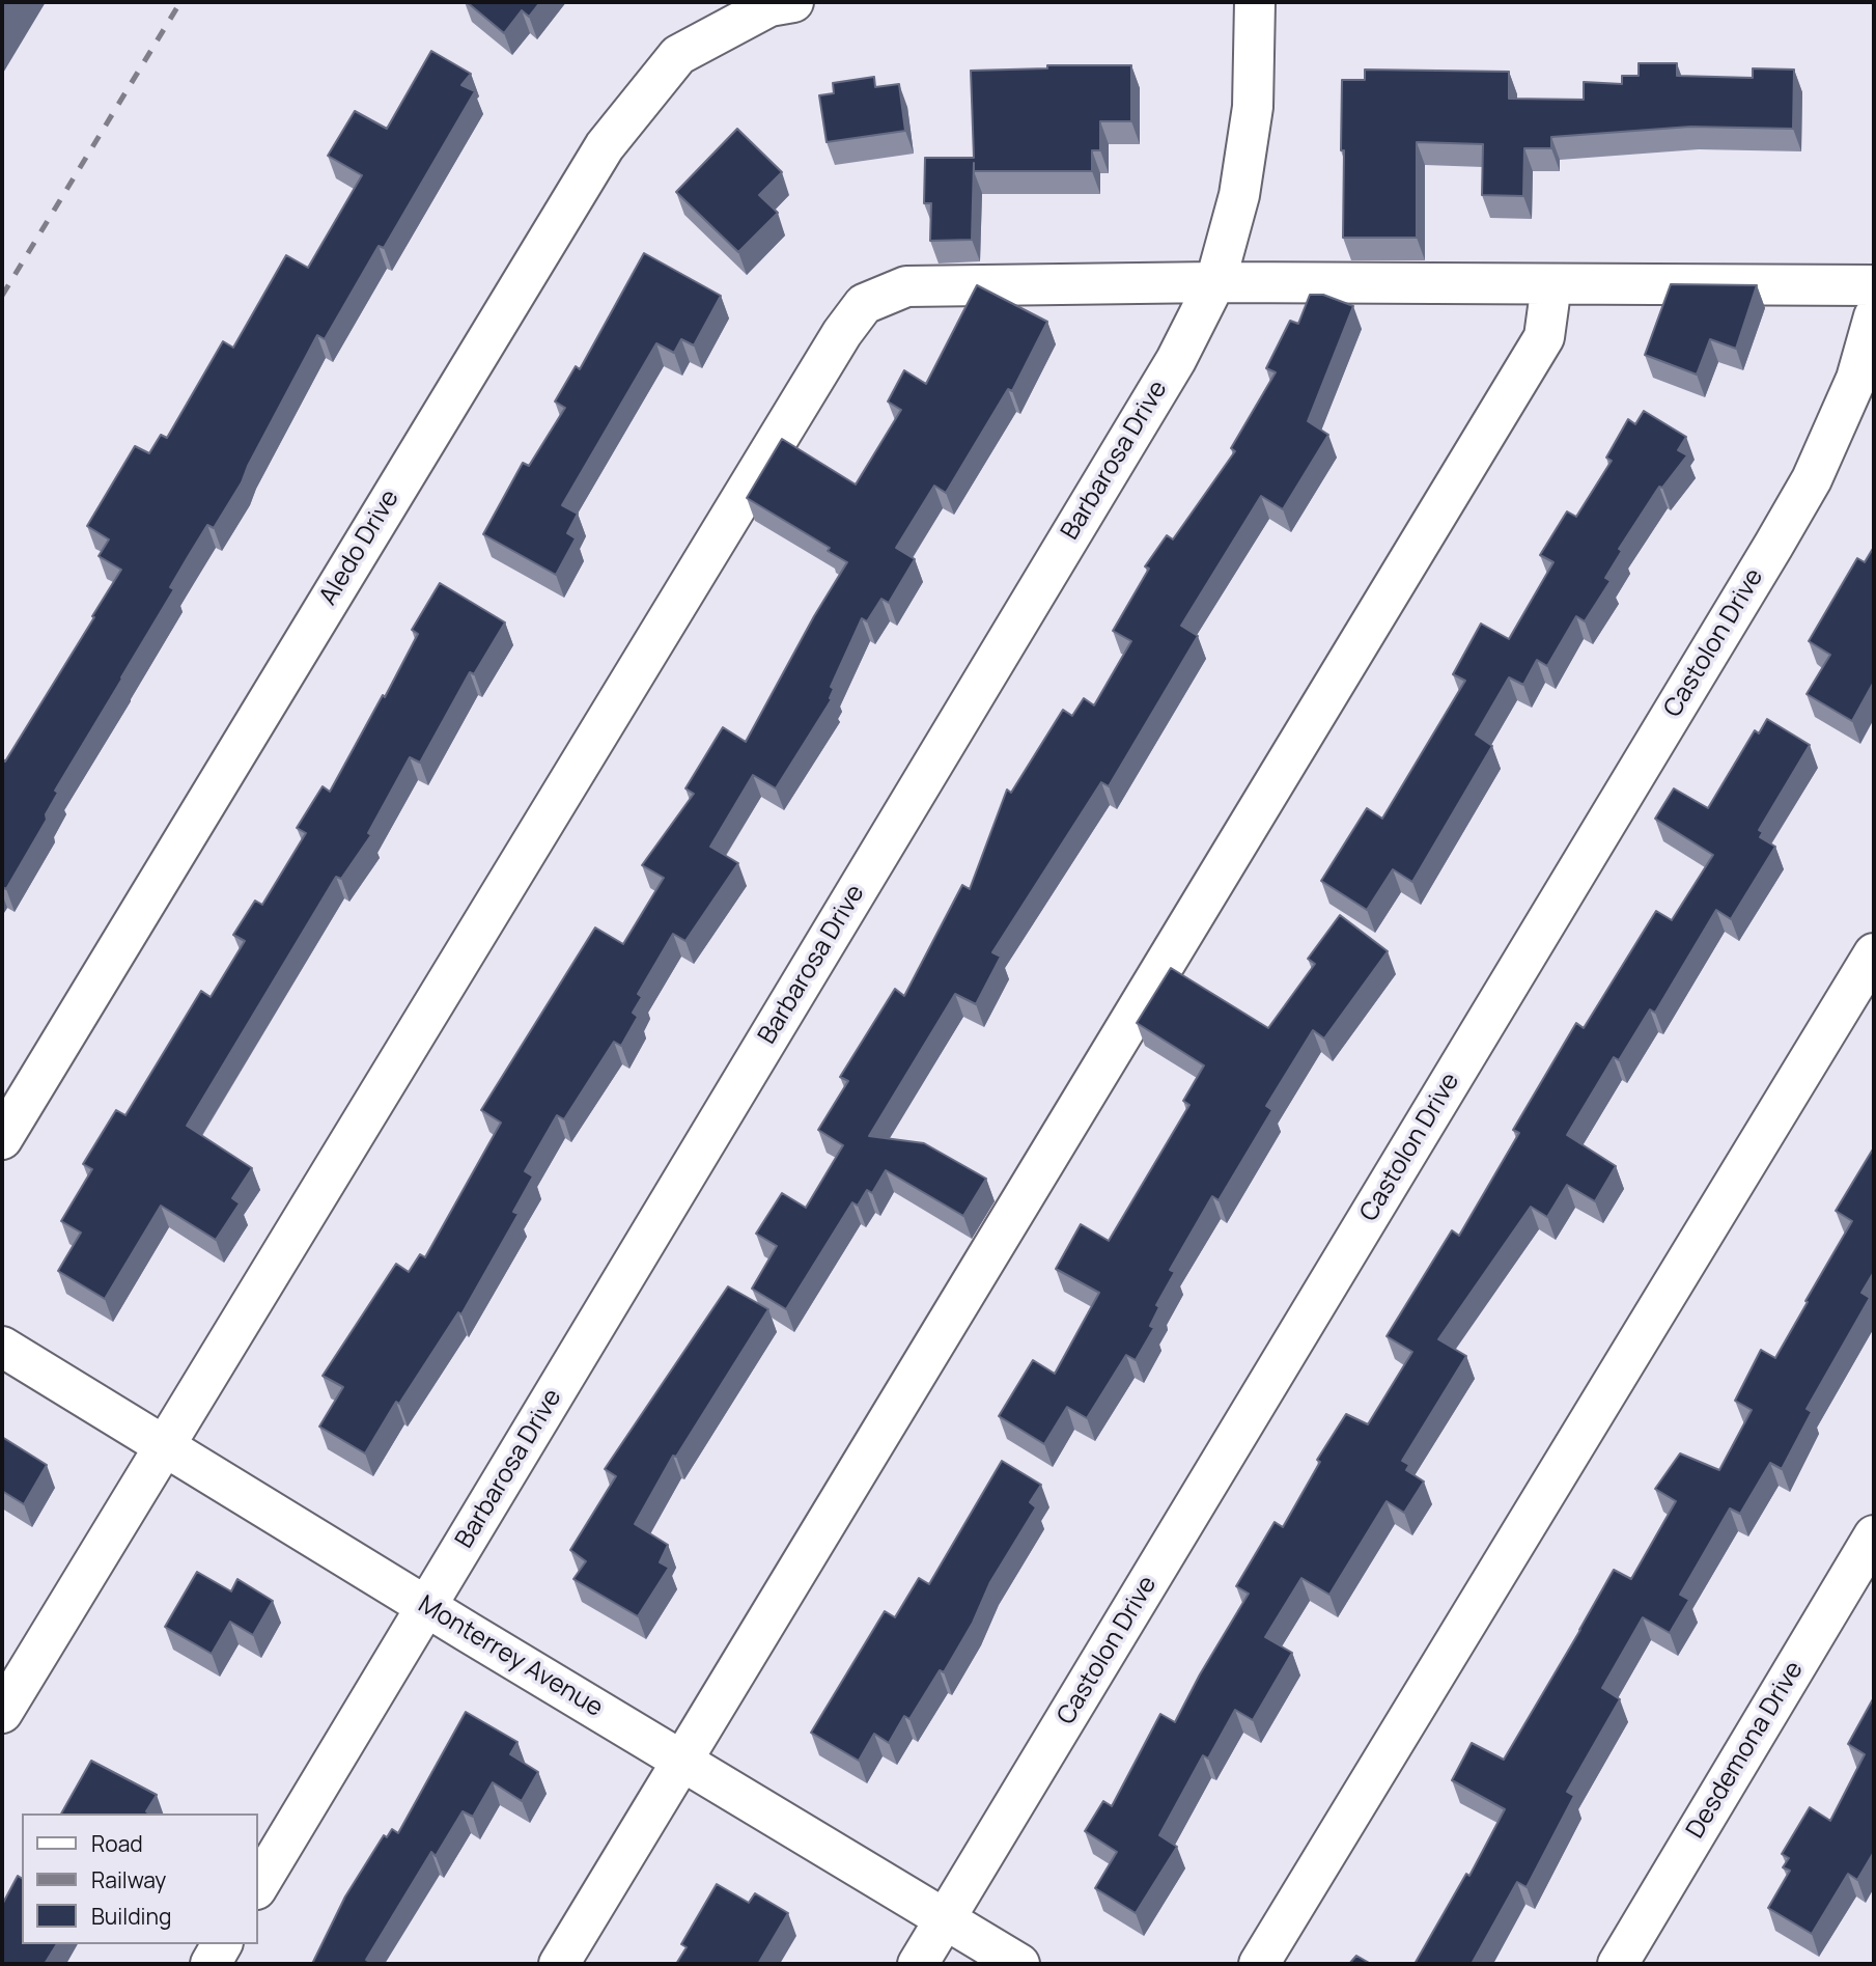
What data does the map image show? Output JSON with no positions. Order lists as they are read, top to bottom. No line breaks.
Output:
{"streets":{"street":["Barbarosa Drive","Aledo Drive","Castolon Drive","Monterrey Avenue","Desdemona Drive"]},"crossings":[["Barbarosa Drive","Monterrey Avenue"],["Castolon Drive","Monterrey Avenue"]],"legend":["Road","Railway","Building"]}
